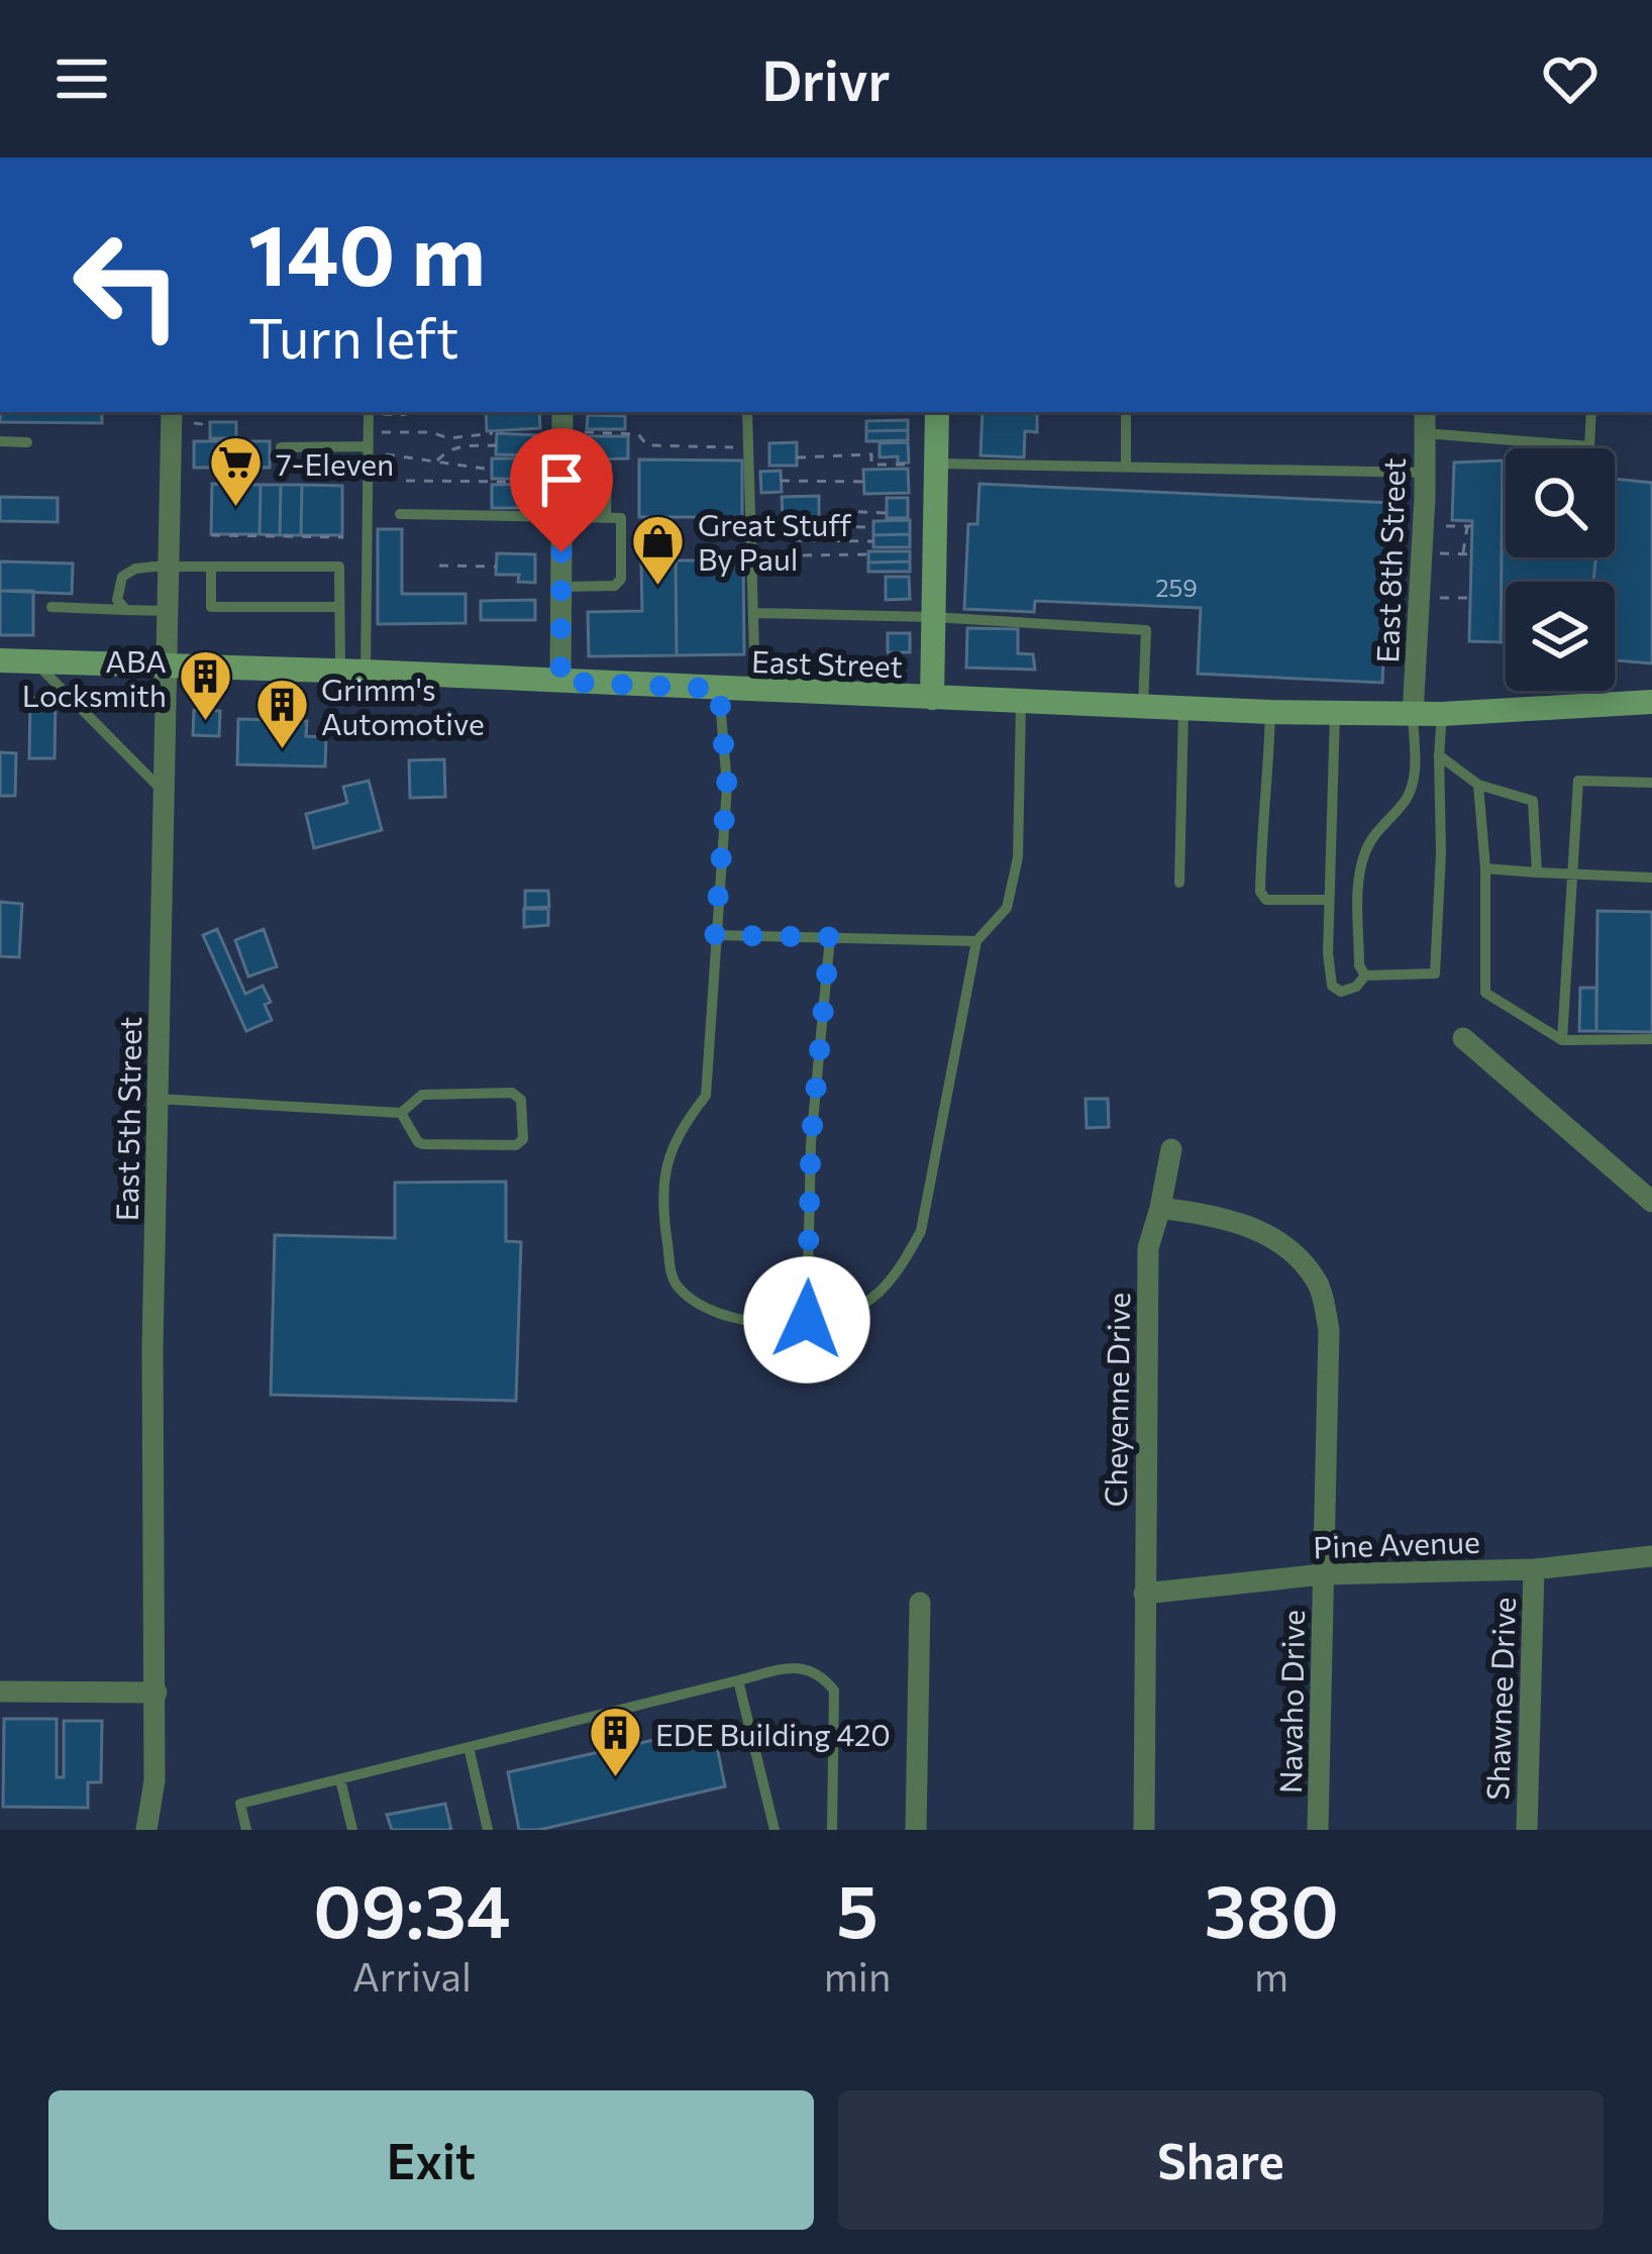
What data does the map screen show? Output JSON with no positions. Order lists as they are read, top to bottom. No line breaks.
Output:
{"streets":{"main road":["East Street"],"street":["East 8th Street","East 5th Street","Cheyenne Drive","Pine Avenue","Shawnee Drive","Navaho Drive"]},"crossings":[["East 8th Street","East Street"],["East Street","East 5th Street"],["Cheyenne Drive","Pine Avenue"],["Pine Avenue","Shawnee Drive"],["Pine Avenue","Navaho Drive"]],"places":{"supermarket":["7-Eleven"],"shop":["Great Stuff By Paul"],"building":["ABA Locksmith","Grimm's Automotive","EDE Building 420"]},"house_numbers":["259"],"page":{"header":"Drivr","turn":["140 m","Turn left"],"eta":["09:34","Arrival","5","min","380","m"],"buttons":["Exit","Share"]}}
